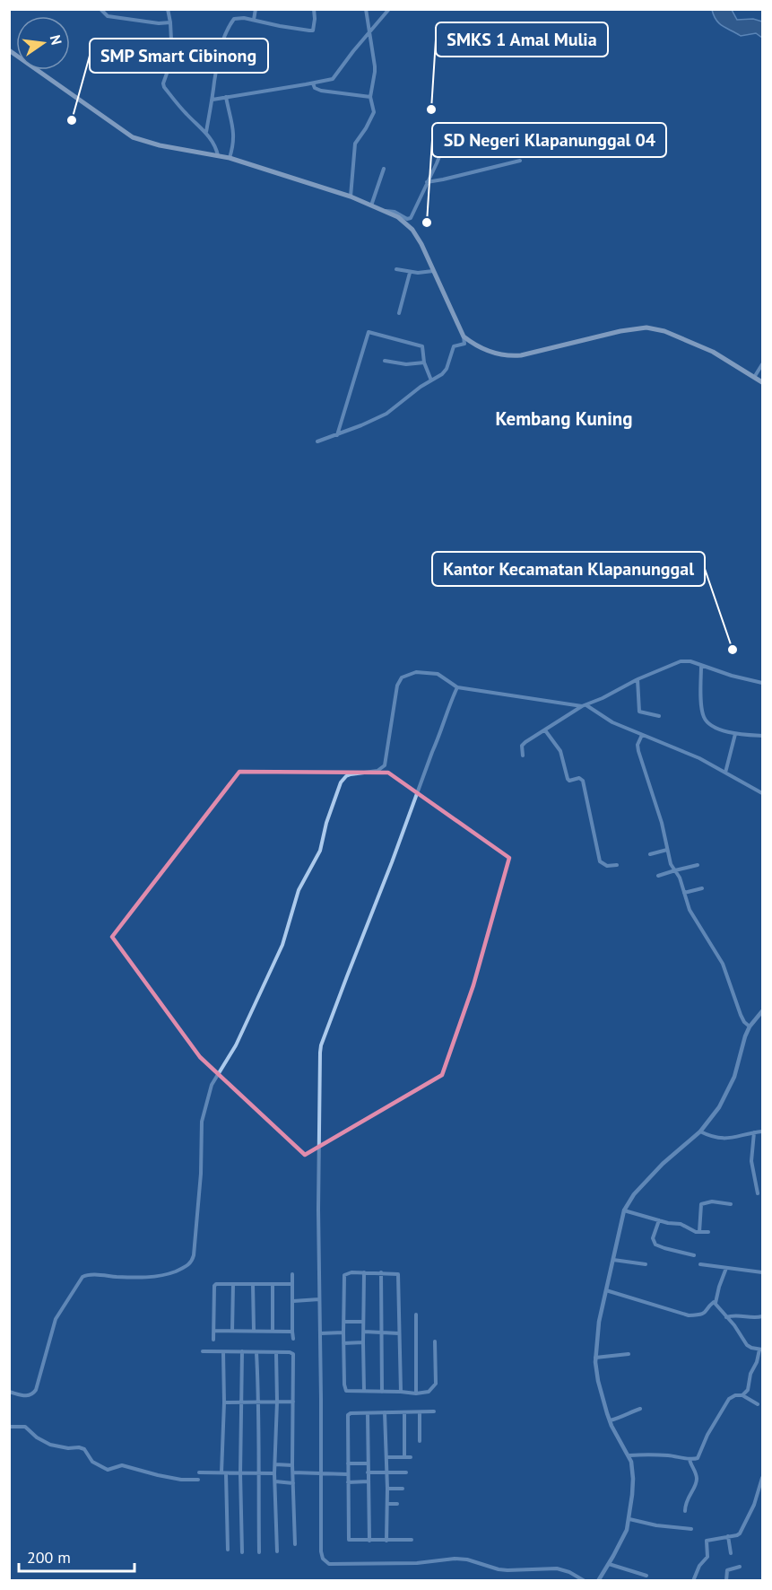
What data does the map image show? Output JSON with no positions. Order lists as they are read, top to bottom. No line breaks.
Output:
{"districts":["Kembang Kuning"],"places":["SMKS 1 Amal Mulia","SMP Smart Cibinong","SD Negeri Klapanunggal 04","Kantor Kecamatan Klapanunggal"],"scale_bar":"200 m","north":"right"}
